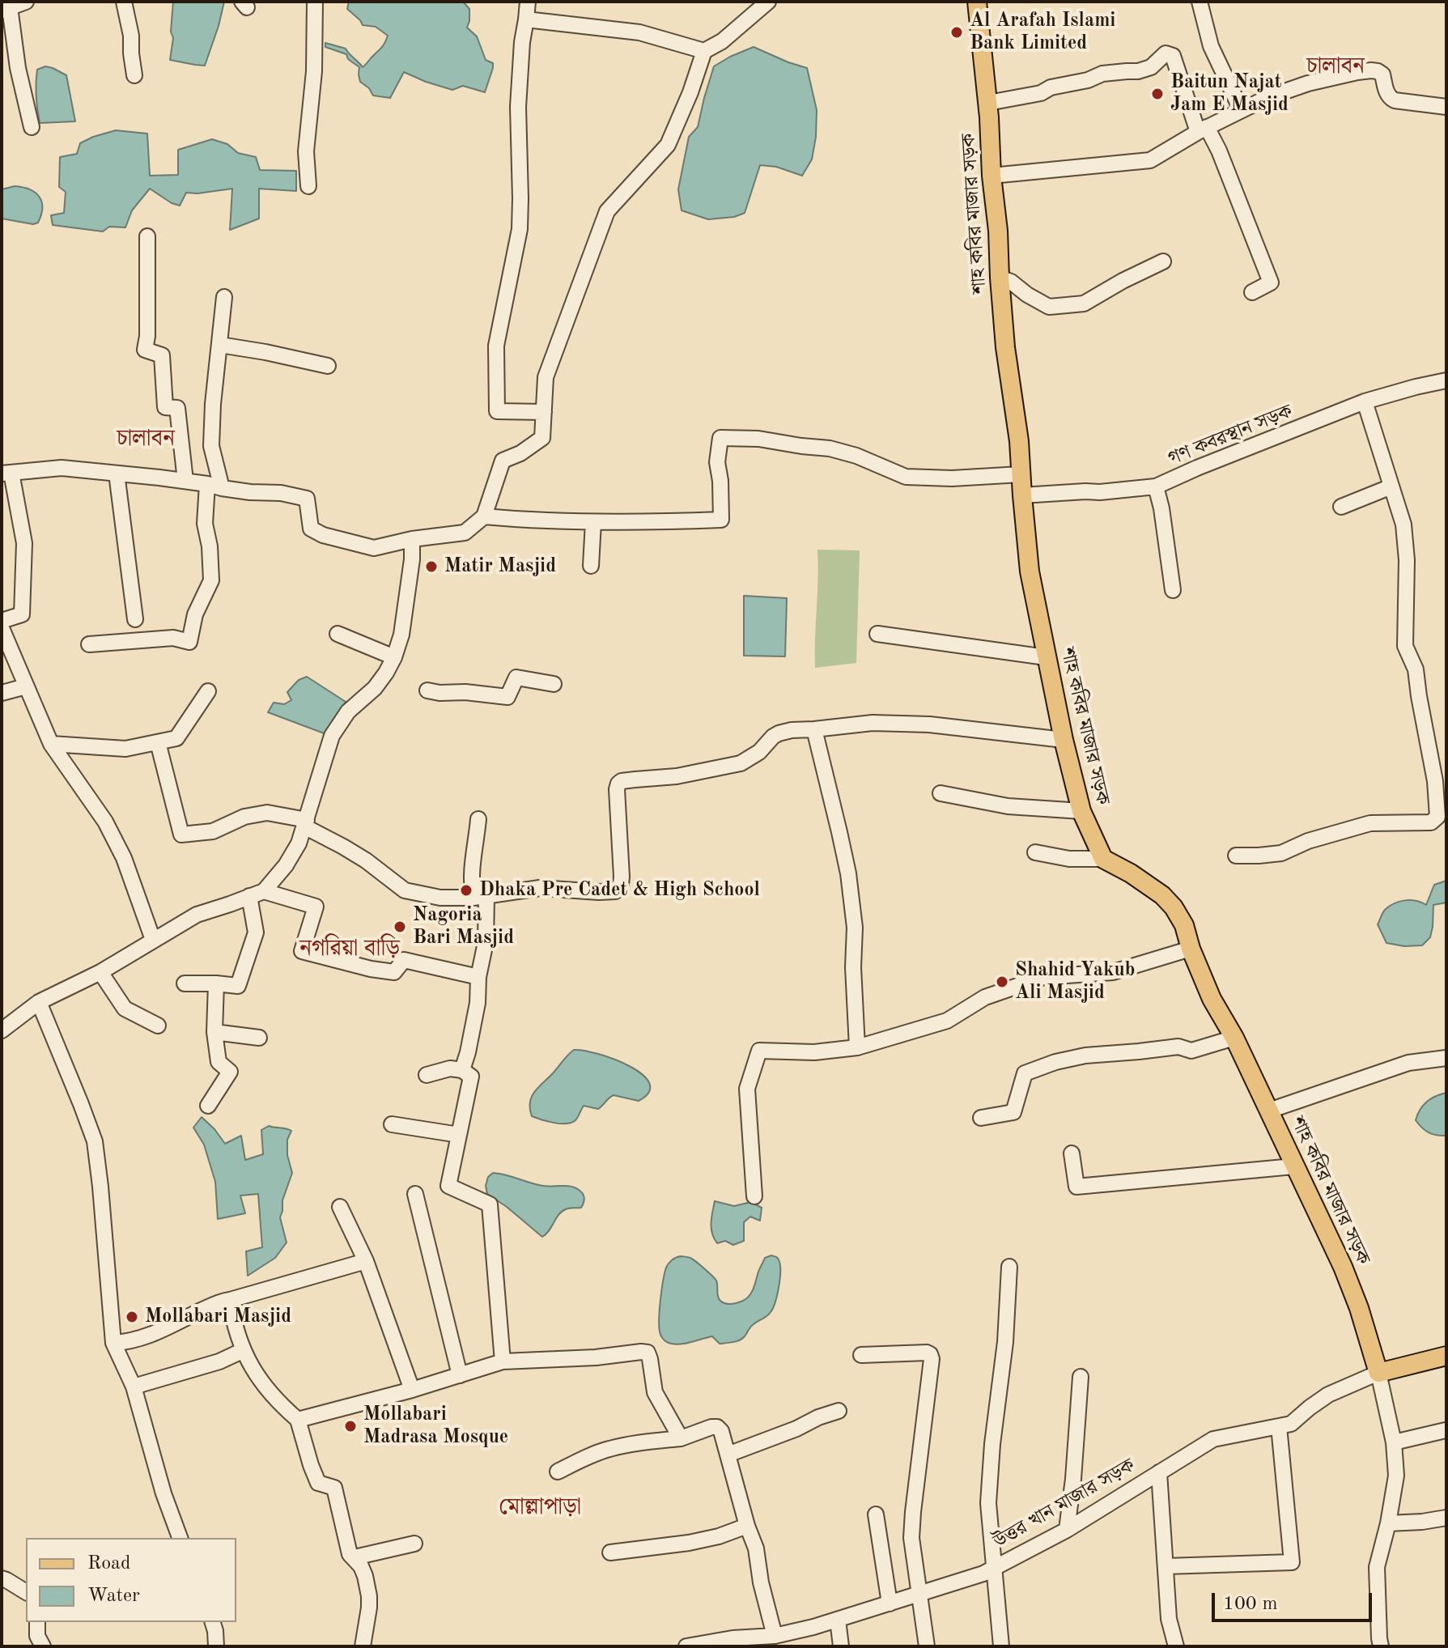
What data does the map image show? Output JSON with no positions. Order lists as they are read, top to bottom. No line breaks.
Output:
{"streets":{"main road":["শাহ কবির মাজার সড়ক","উত্তর খান মাজার সড়ক"],"street":["গণ কবরস্থান সড়ক"]},"crossings":[["শাহ কবির মাজার সড়ক","গণ কবরস্থান সড়ক"],["শাহ কবির মাজার সড়ক","উত্তর খান মাজার সড়ক"]],"districts":["চালাবন","চালাবন","নগরিয়া বাড়ি","মোল্লাপাড়া"],"places":["Al Arafah Islami Bank Limited","Baitun Najat Jam E Masjid","Matir Masjid","Dhaka Pre Cadet & High School","Nagoria Bari Masjid","Shahid Yakub Ali Masjid","Mollabari Masjid","Mollabari Madrasa Mosque"],"legend":["Road","Water"],"scale_bar":"100 m"}
